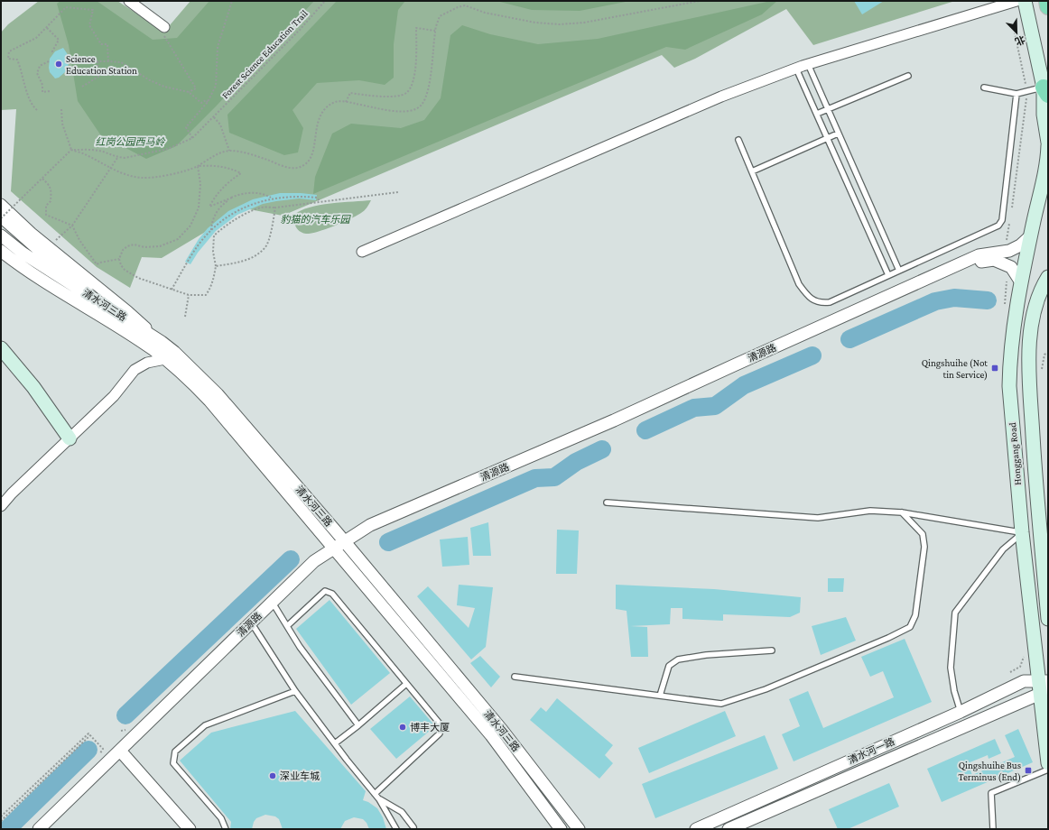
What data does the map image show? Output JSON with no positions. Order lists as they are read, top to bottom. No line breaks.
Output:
{"streets":{"main road":["Honggang Road"],"street":["清水河三路","清源路","清水河一路"],"path":["Forest Science Education Trail"]},"crossings":[["清水河三路","清源路"],["清源路","Honggang Road"],["Honggang Road","清水河一路"]],"parks":["红岗公园西马岭","豹猫的汽车乐园"],"places":{"other":["Science Education Station","博丰大厦","深业车城"],"transit":["Qingshuihe (Not tin Service)","Qingshuihe Bus Terminus (End)"]},"north":"bottom right"}
